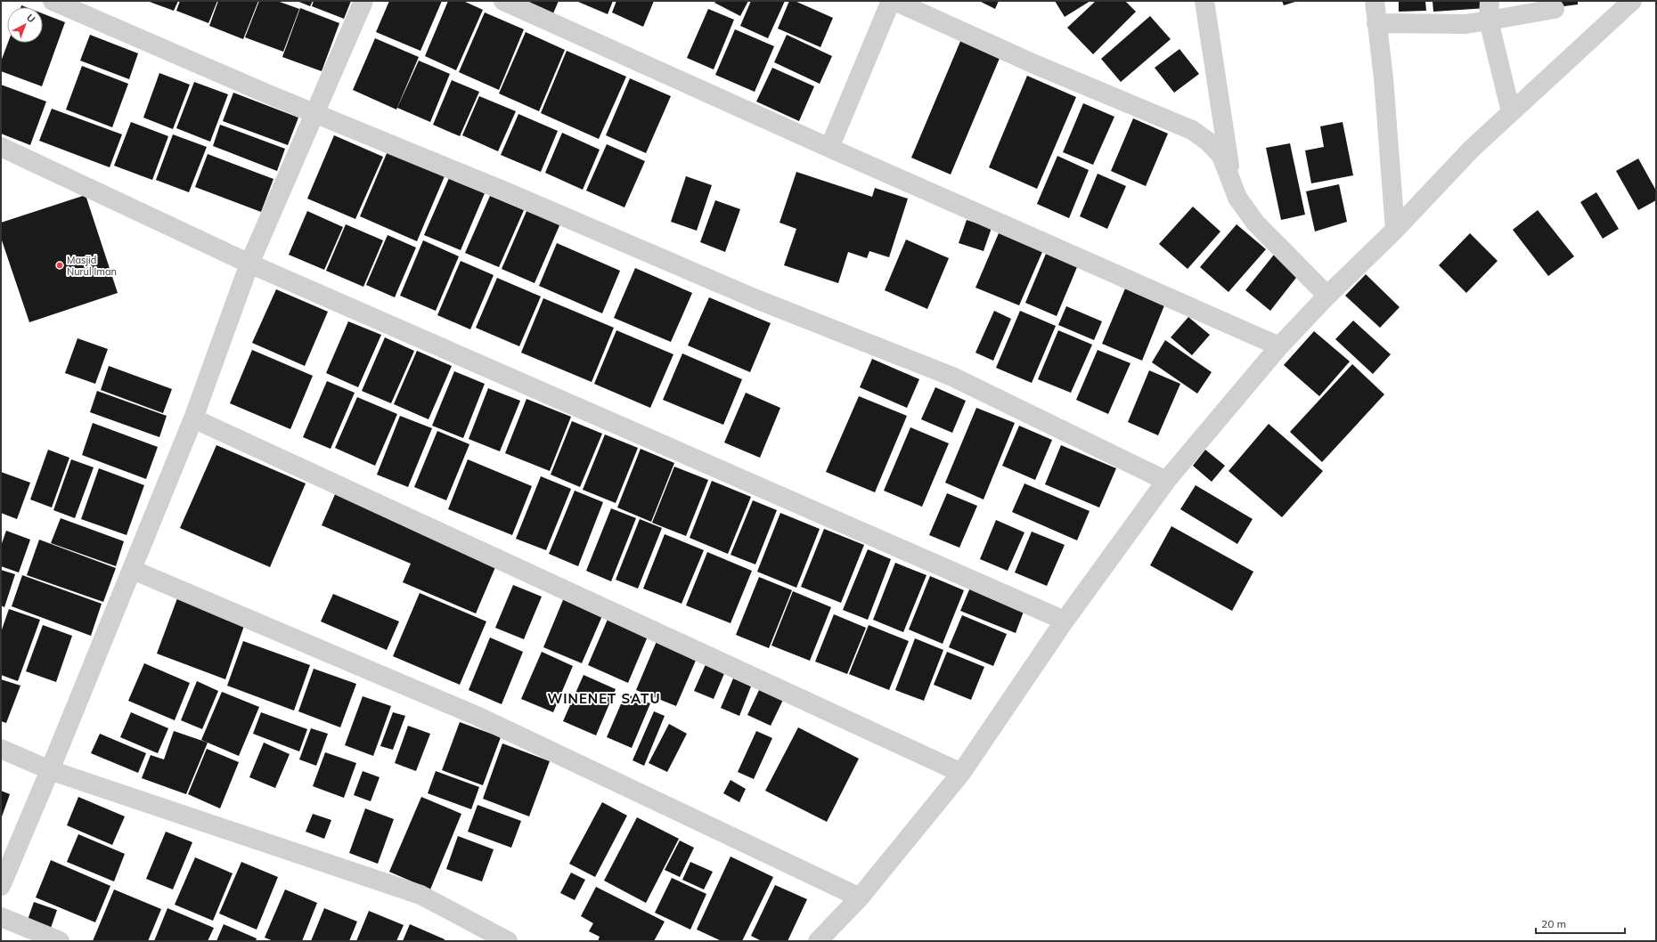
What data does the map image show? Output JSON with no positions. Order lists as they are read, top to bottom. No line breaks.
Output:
{"districts":["WINENET SATU"],"places":["Masjid Nurul Iman"],"scale_bar":"20 m","north":"top right"}
